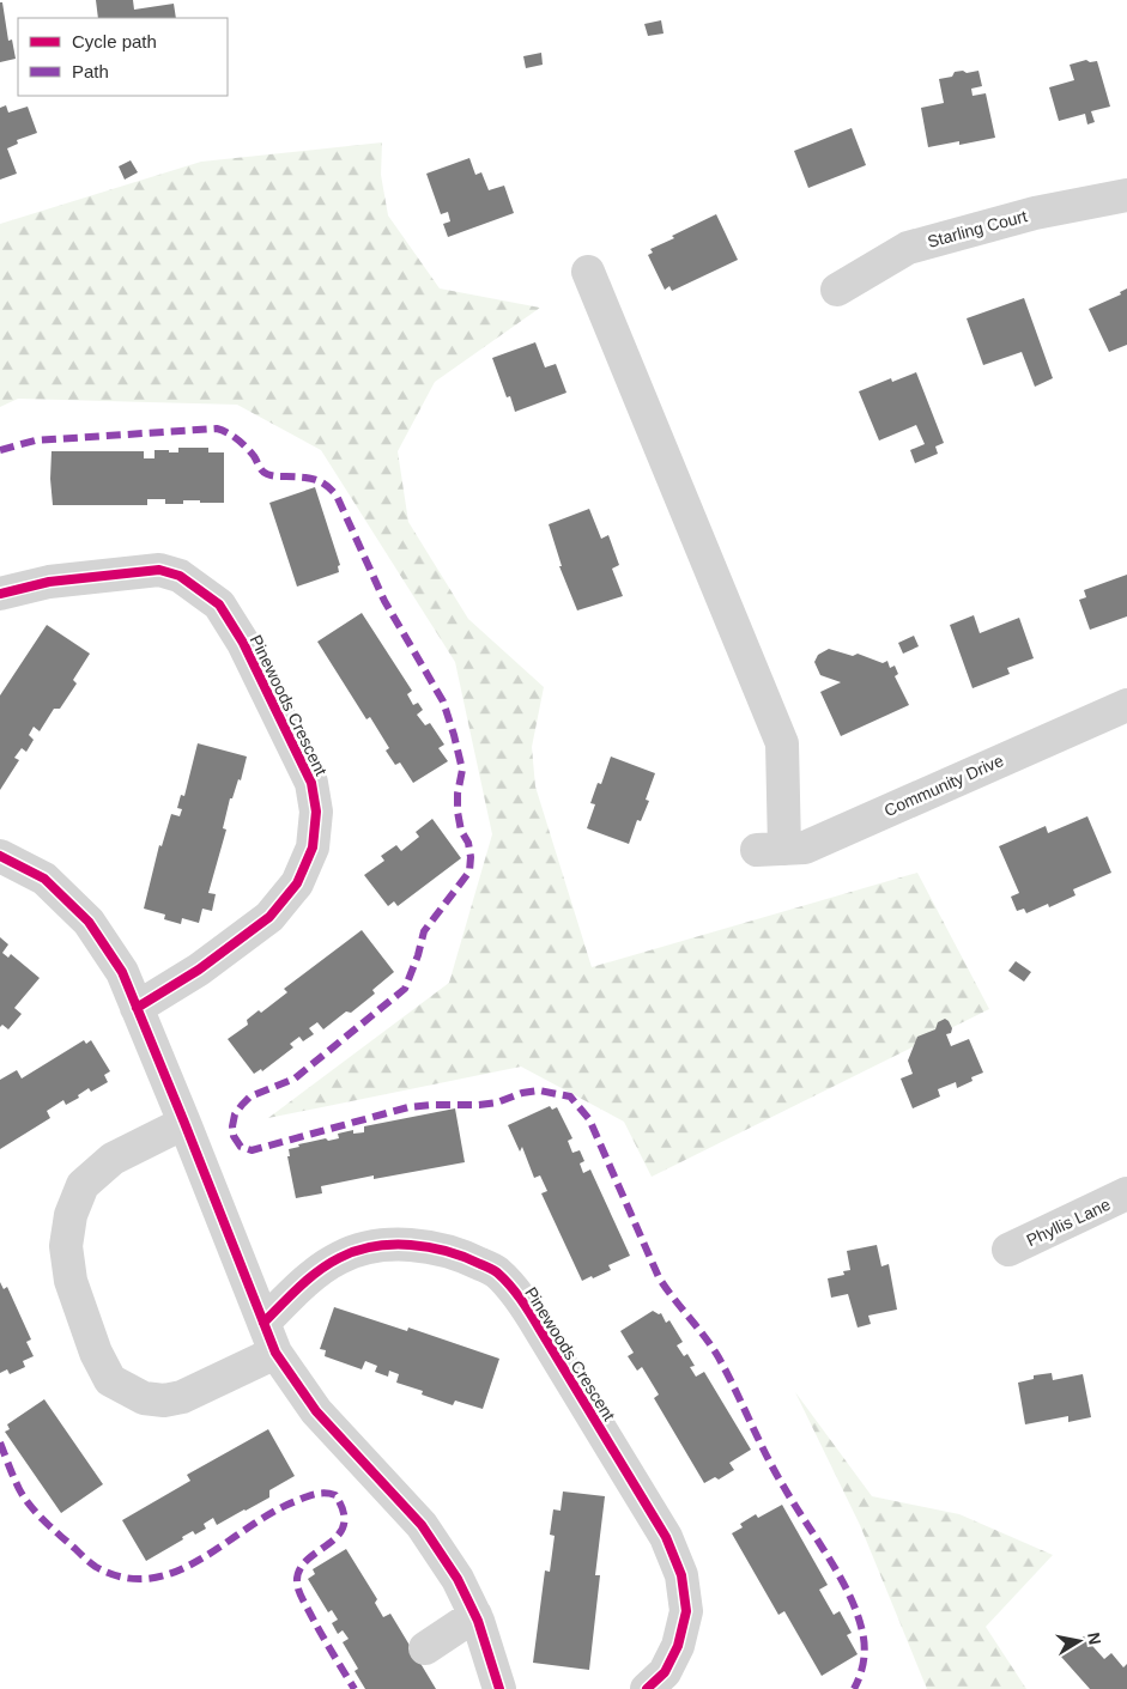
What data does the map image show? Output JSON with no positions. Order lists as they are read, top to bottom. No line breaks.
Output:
{"streets":{"street":["Starling Court","Pinewoods Crescent","Community Drive","Phyllis Lane"]},"legend":["Cycle path","Path"],"north":"right"}
